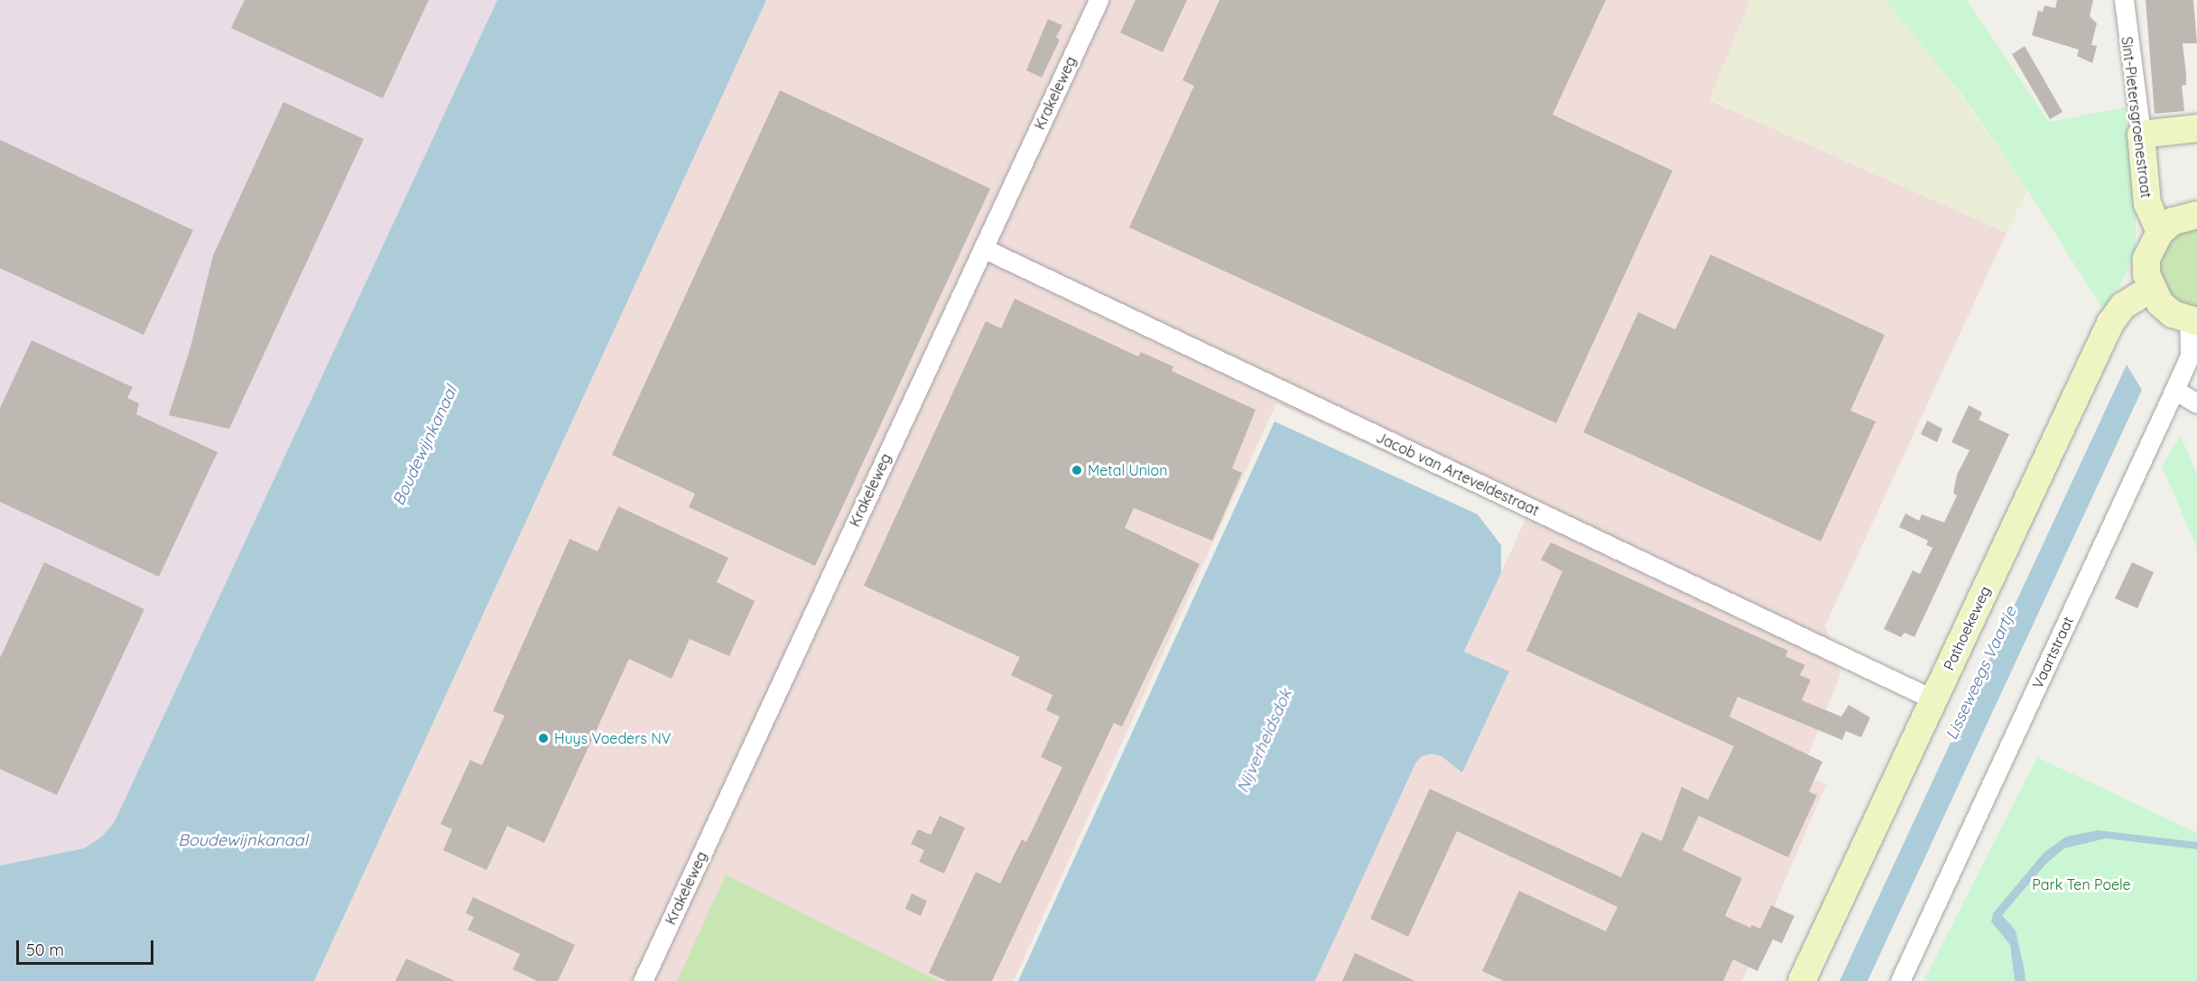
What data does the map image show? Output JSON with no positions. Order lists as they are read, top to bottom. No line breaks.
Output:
{"streets":{"main road":["Sint-Pietersgroenestraat","Pathoekeweg"],"street":["Krakeleweg","Jacob van Arteveldestraat","Vaartstraat"]},"crossings":[["Krakeleweg","Jacob van Arteveldestraat"],["Jacob van Arteveldestraat","Pathoekeweg"]],"water":["Boudewijnkanaal","Lisseweegs Vaartje","Nijverheidsdok"],"parks":["Park Ten Poele"],"places":["Metal Union","Huys Voeders NV"],"scale_bar":"50 m"}
